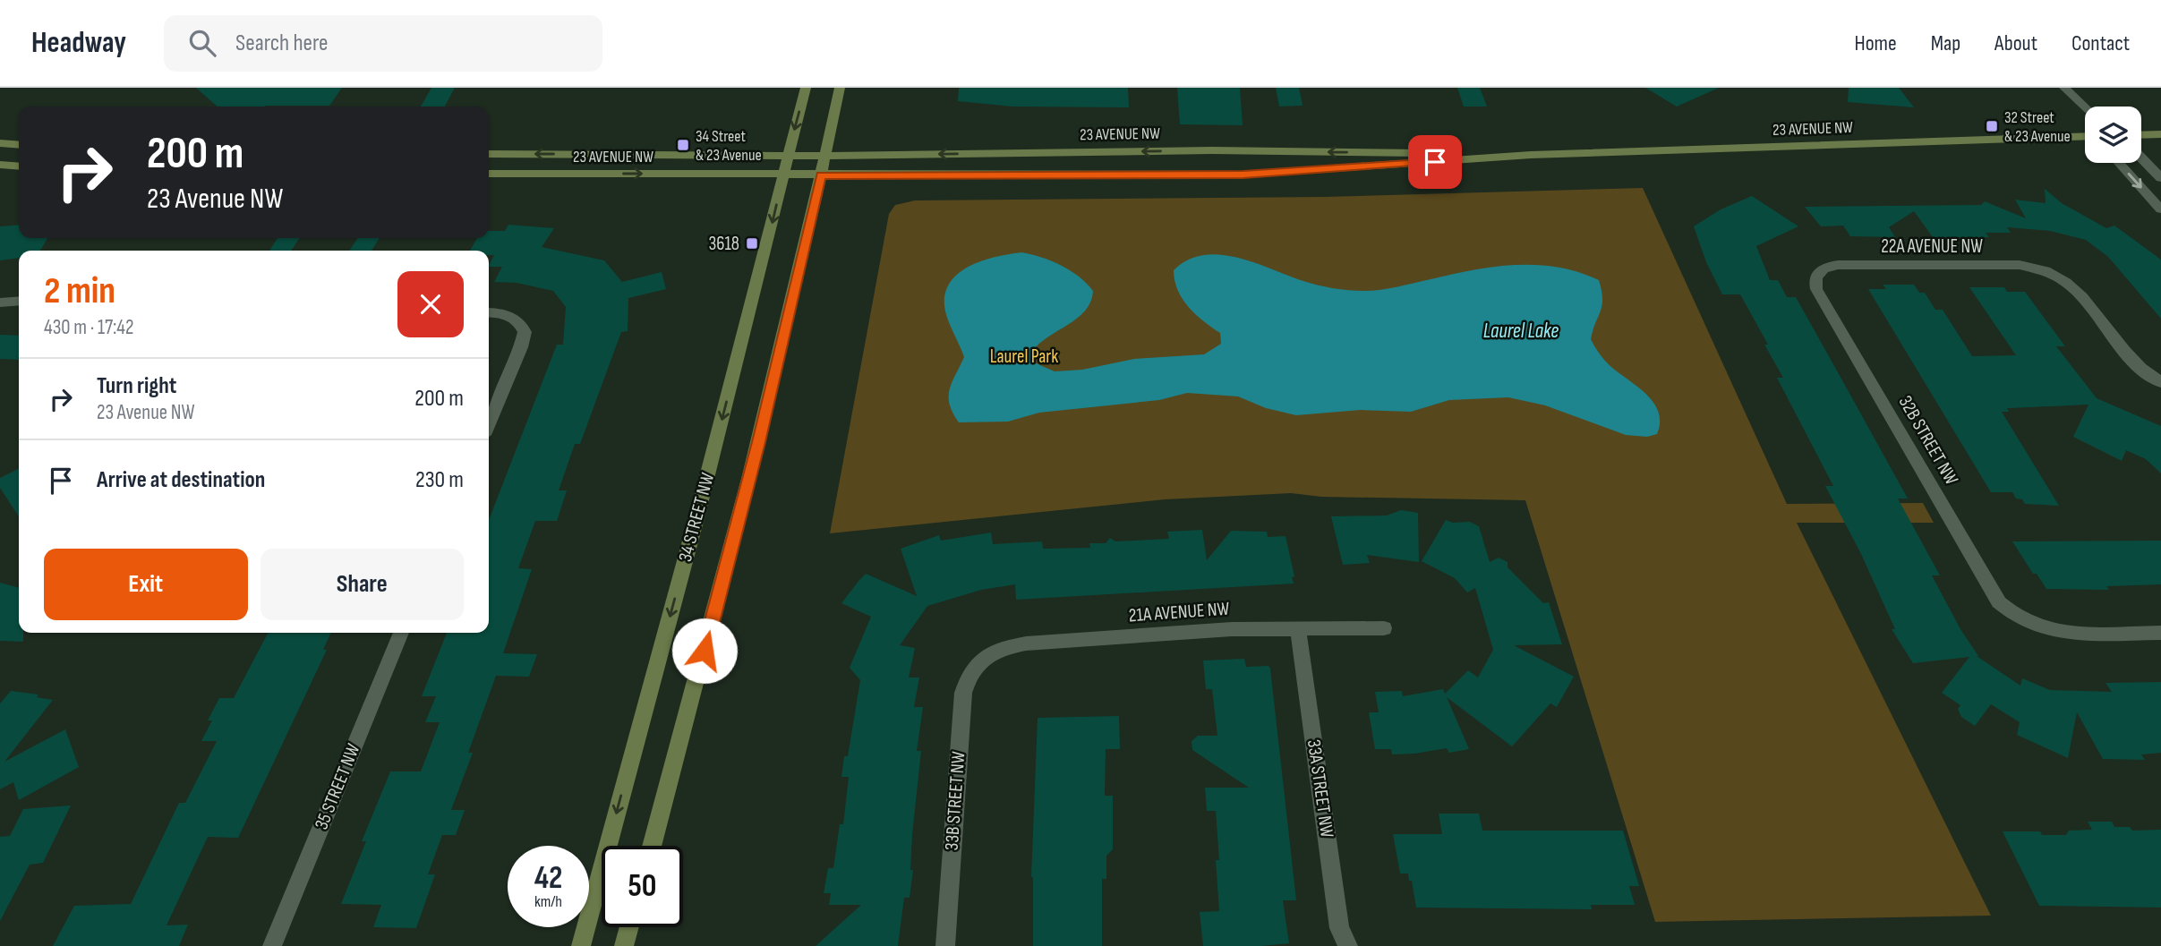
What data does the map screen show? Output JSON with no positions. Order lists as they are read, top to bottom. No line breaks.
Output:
{"streets":{"main road":["23 AVENUE NW","34 STREET NW"],"street":["22A AVENUE NW","32B STREET NW","21A AVENUE NW","35 STREET NW","33A STREET NW","33B STREET NW"]},"crossings":[["23 AVENUE NW","34 STREET NW"],["22A AVENUE NW","32B STREET NW"],["21A AVENUE NW","33A STREET NW"],["21A AVENUE NW","33B STREET NW"]],"water":["Laurel Lake"],"parks":["Laurel Park"],"places":{"transit":["32 Street & 23 Avenue","34 Street & 23 Avenue","3618"]},"page":{"header":"Headway","search":"Search here","nav":["Home","Map","About","Contact"],"turn":["200 m","23 Avenue NW"],"heading":["2 min","430 m · 17:42"],"list":[{"name":"Turn right","note":"23 Avenue NW","value":"200 m"},{"name":"Arrive at destination","value":"230 m"}],"buttons":["Exit","Share"],"speed":"42 km/h","limit":"50"}}
